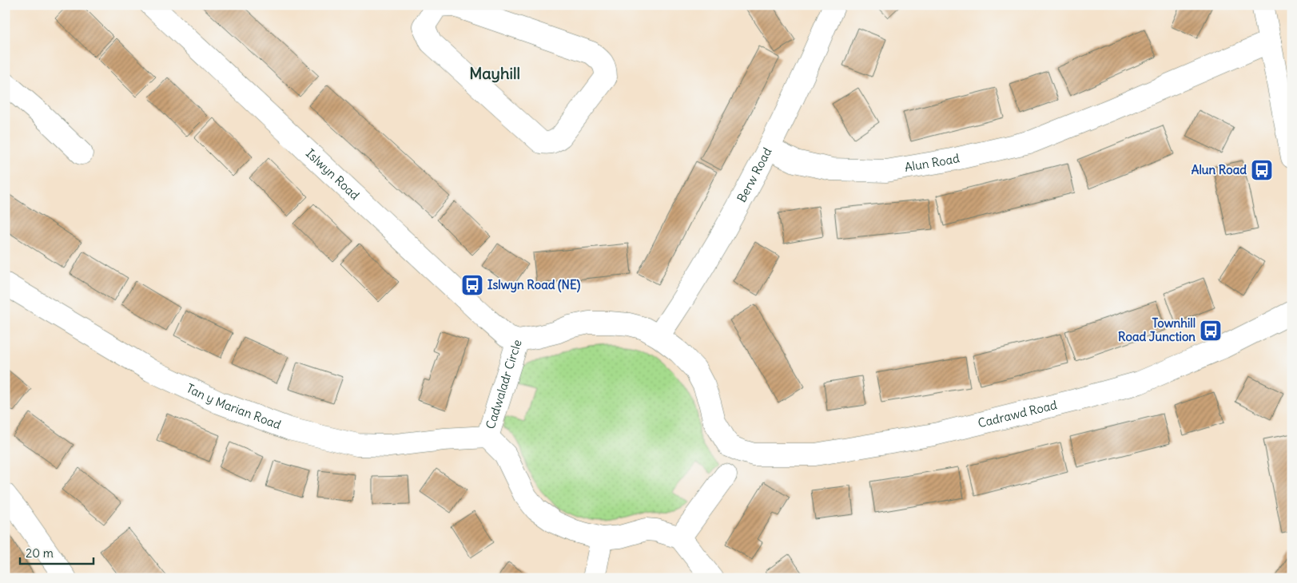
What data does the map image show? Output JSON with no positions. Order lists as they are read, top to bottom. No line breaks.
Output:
{"streets":{"street":["Alun Road","Islwyn Road","Berw Road","Cadwaladr Circle","Tan y Marian Road","Cadrawd Road"]},"crossings":[["Alun Road","Berw Road"],["Islwyn Road","Cadwaladr Circle"],["Berw Road","Cadwaladr Circle"],["Cadwaladr Circle","Tan y Marian Road"],["Cadwaladr Circle","Cadrawd Road"]],"districts":["Mayhill"],"places":{"bus stop":["Alun Road","Islwyn Road (NE)","Townhill Road Junction"]},"scale_bar":"20 m"}
